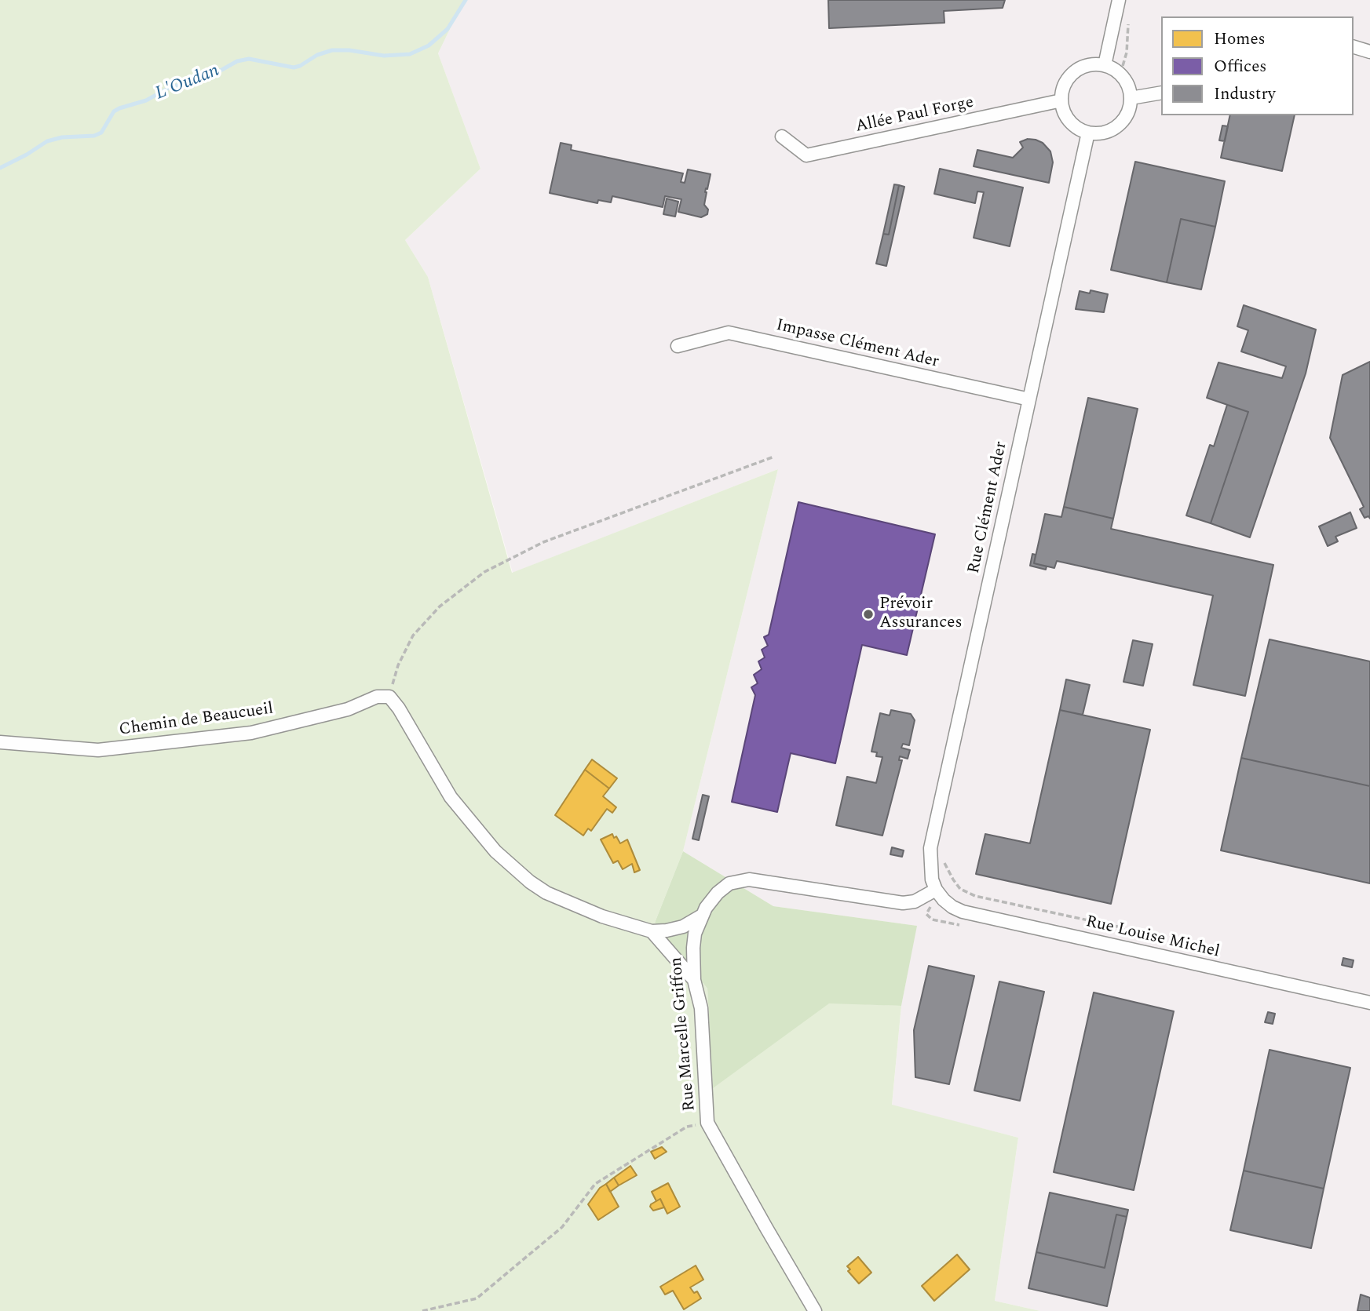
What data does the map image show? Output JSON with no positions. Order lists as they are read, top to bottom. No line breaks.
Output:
{"streets":{"street":["Allée Paul Forge","Impasse Clément Ader","Rue Clément Ader","Chemin de Beaucueil","Rue Louise Michel","Rue Marcelle Griffon"]},"crossings":[["Allée Paul Forge","Rue Clément Ader"],["Impasse Clément Ader","Rue Clément Ader"],["Rue Clément Ader","Rue Louise Michel"],["Rue Clément Ader","Rue Marcelle Griffon"],["Rue Louise Michel","Rue Marcelle Griffon"]],"water":["L'Oudan"],"places":["Prévoir Assurances"],"legend":["Homes","Offices","Industry"]}
